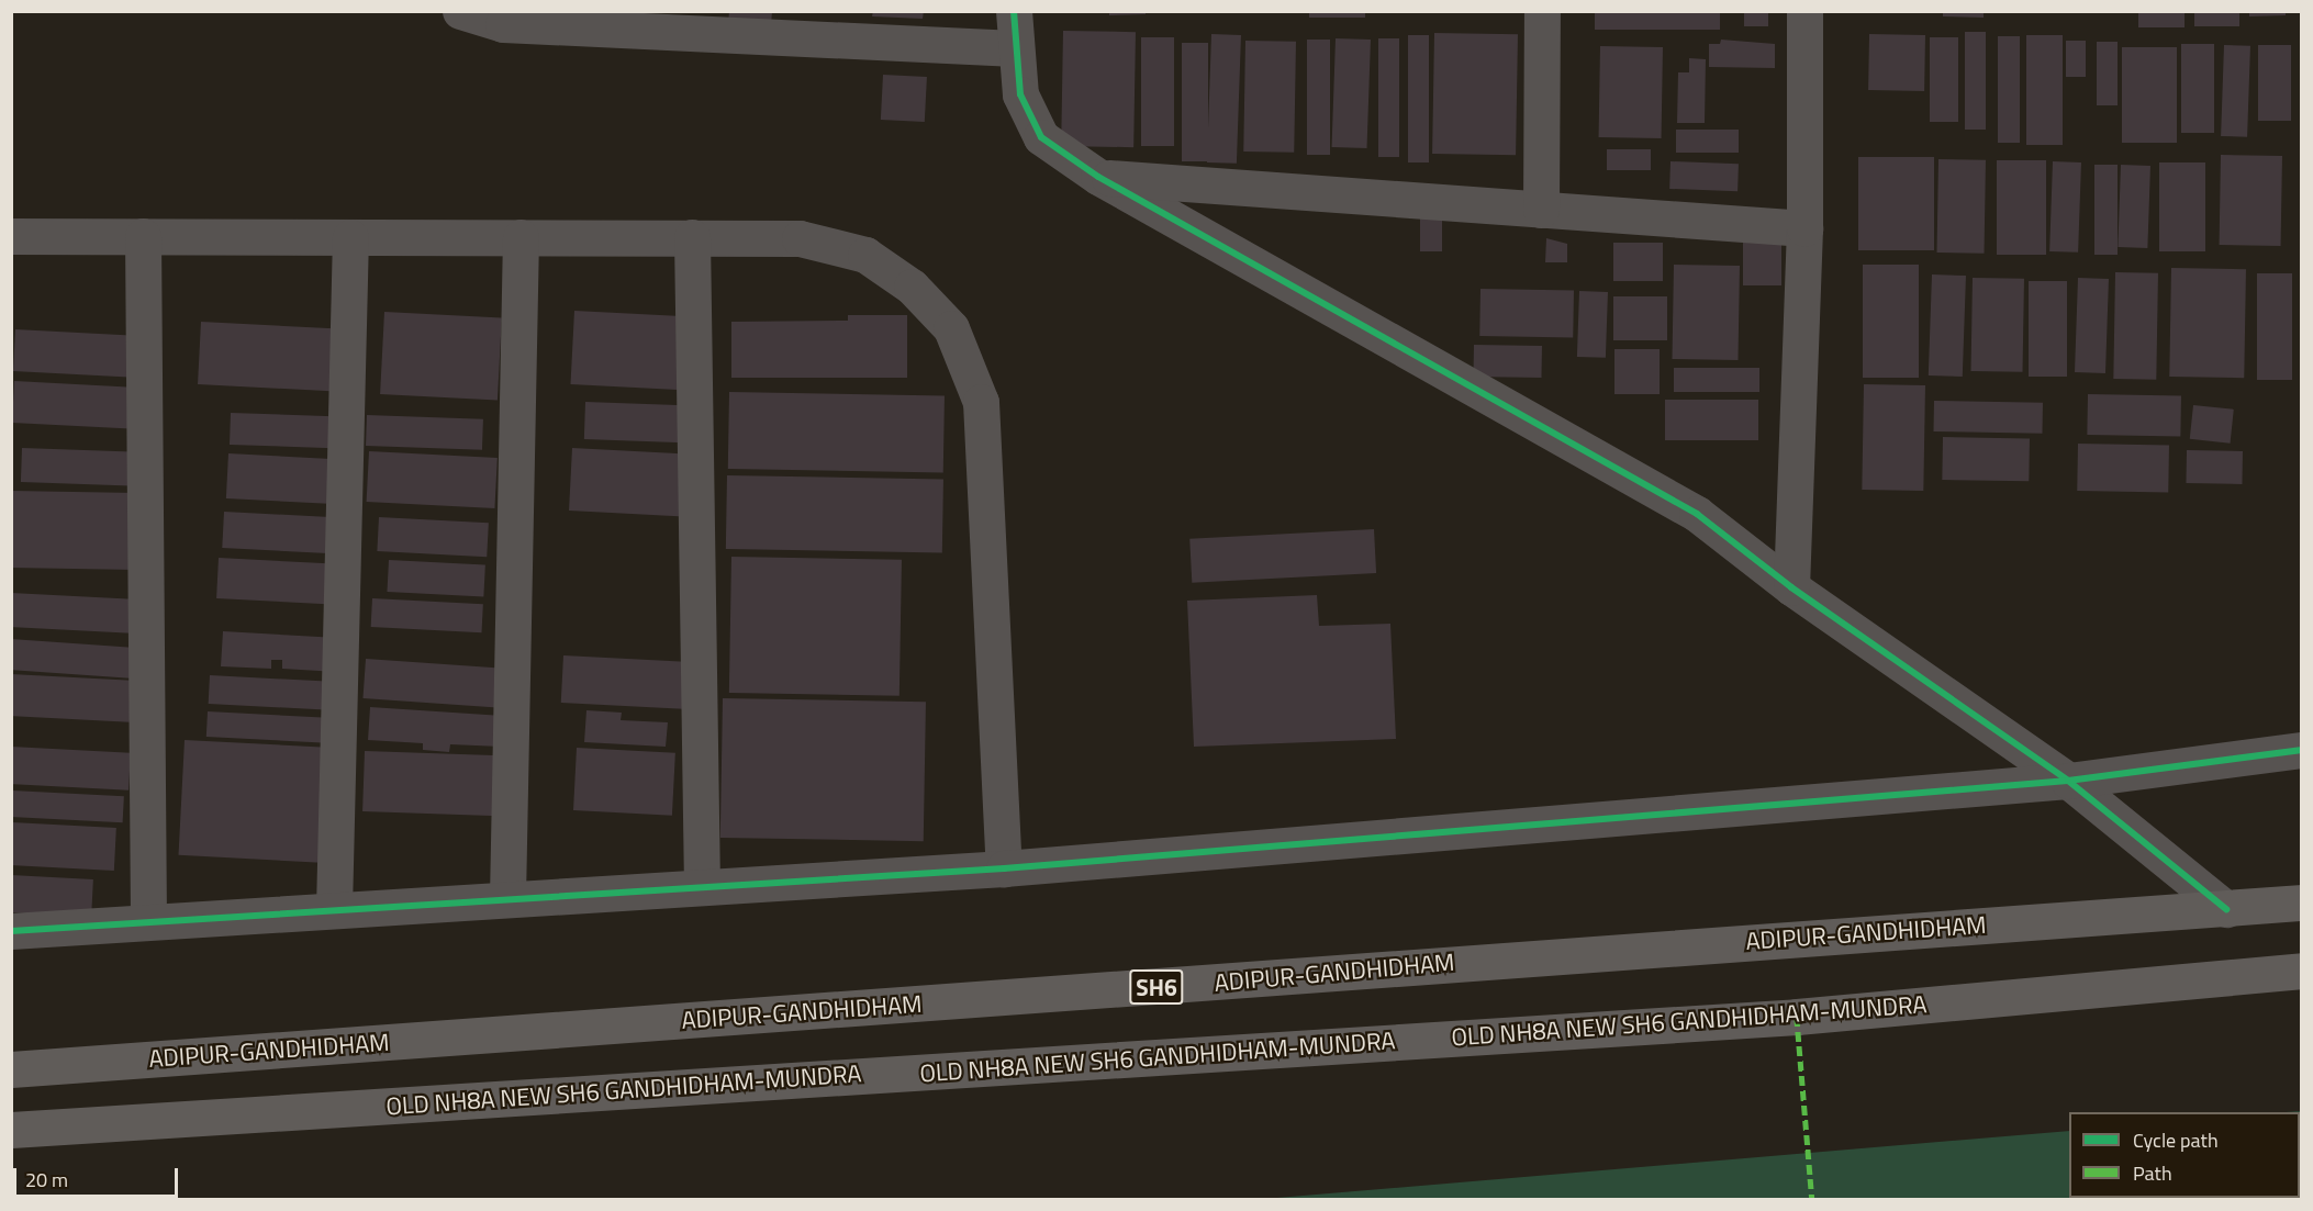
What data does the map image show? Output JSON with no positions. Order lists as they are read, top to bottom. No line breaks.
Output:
{"streets":{"main road":["ADIPUR-GANDHIDHAM","SH6","OLD NH8A NEW SH6 GANDHIDHAM-MUNDRA"]},"legend":["Cycle path","Path"],"scale_bar":"20 m"}
